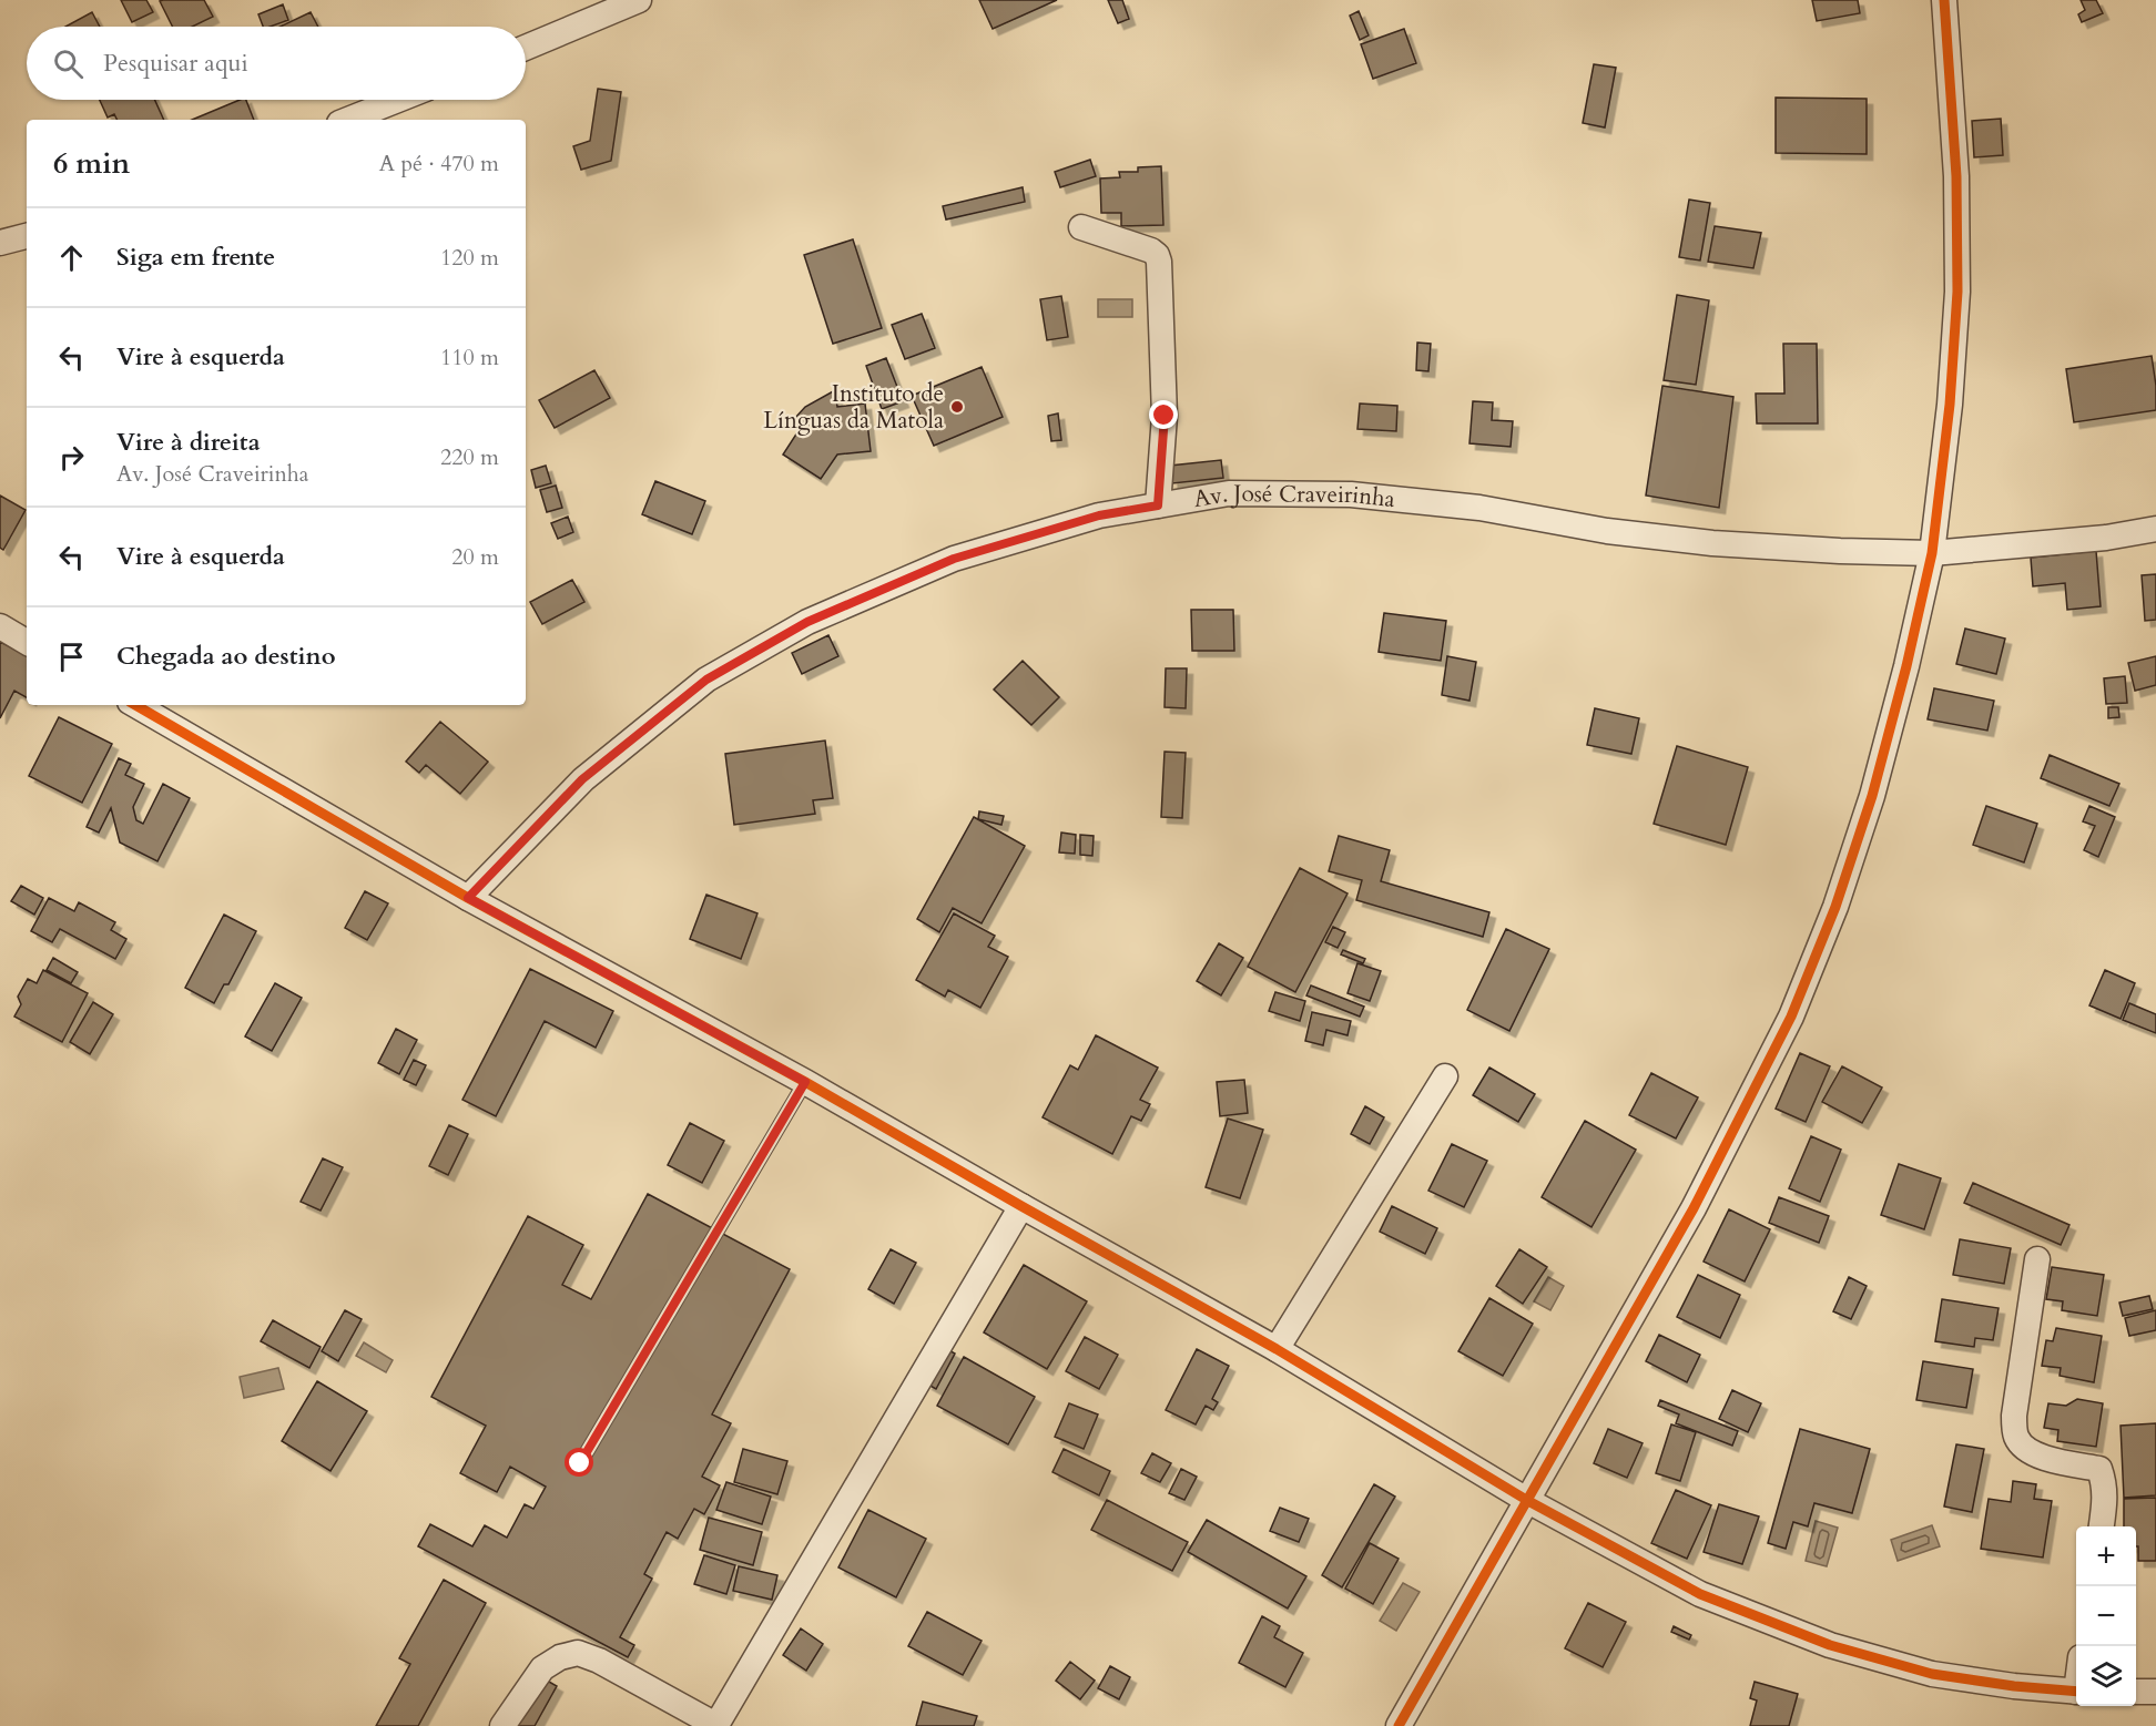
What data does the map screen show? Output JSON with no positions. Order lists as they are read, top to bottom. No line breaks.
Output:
{"streets":{"street":["Av. José Craveirinha"]},"places":["Instituto de Línguas da Matola"],"page":{"search":"Pesquisar aqui","heading":["6 min","A pé · 470 m"],"list":[["Siga em frente","120 m"],["Vire à esquerda","110 m"],["Vire à direita","Av. José Craveirinha","220 m"],["Vire à esquerda","20 m"],"Chegada ao destino"],"map_buttons":["+","−"]}}
